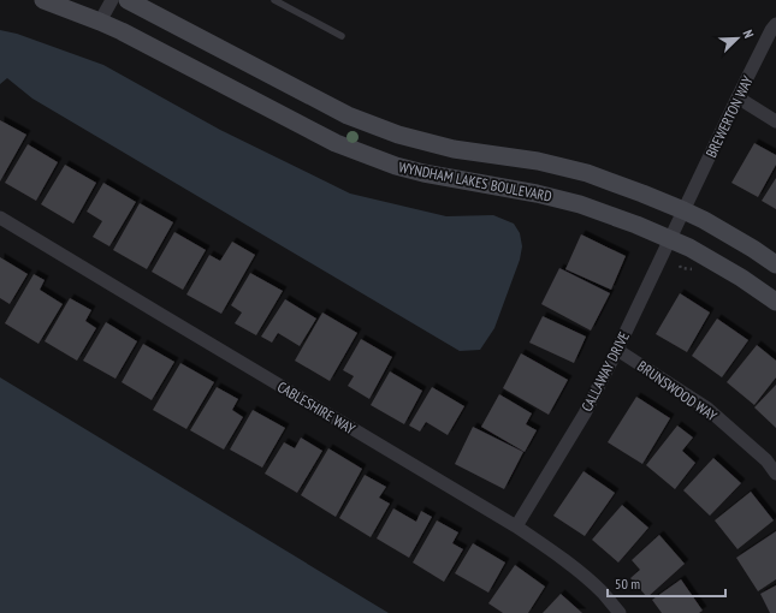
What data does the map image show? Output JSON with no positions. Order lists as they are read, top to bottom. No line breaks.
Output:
{"streets":{"street":["BREWERTON WAY","WYNDHAM LAKES BOULEVARD","CALLAWAY DRIVE","BRUNSWOOD WAY","CABLESHIRE WAY"]},"crossings":[["BREWERTON WAY","WYNDHAM LAKES BOULEVARD"],["BREWERTON WAY","CALLAWAY DRIVE"],["WYNDHAM LAKES BOULEVARD","CALLAWAY DRIVE"],["CALLAWAY DRIVE","BRUNSWOOD WAY"],["CALLAWAY DRIVE","CABLESHIRE WAY"]],"scale_bar":"50 m","north":"top right"}
